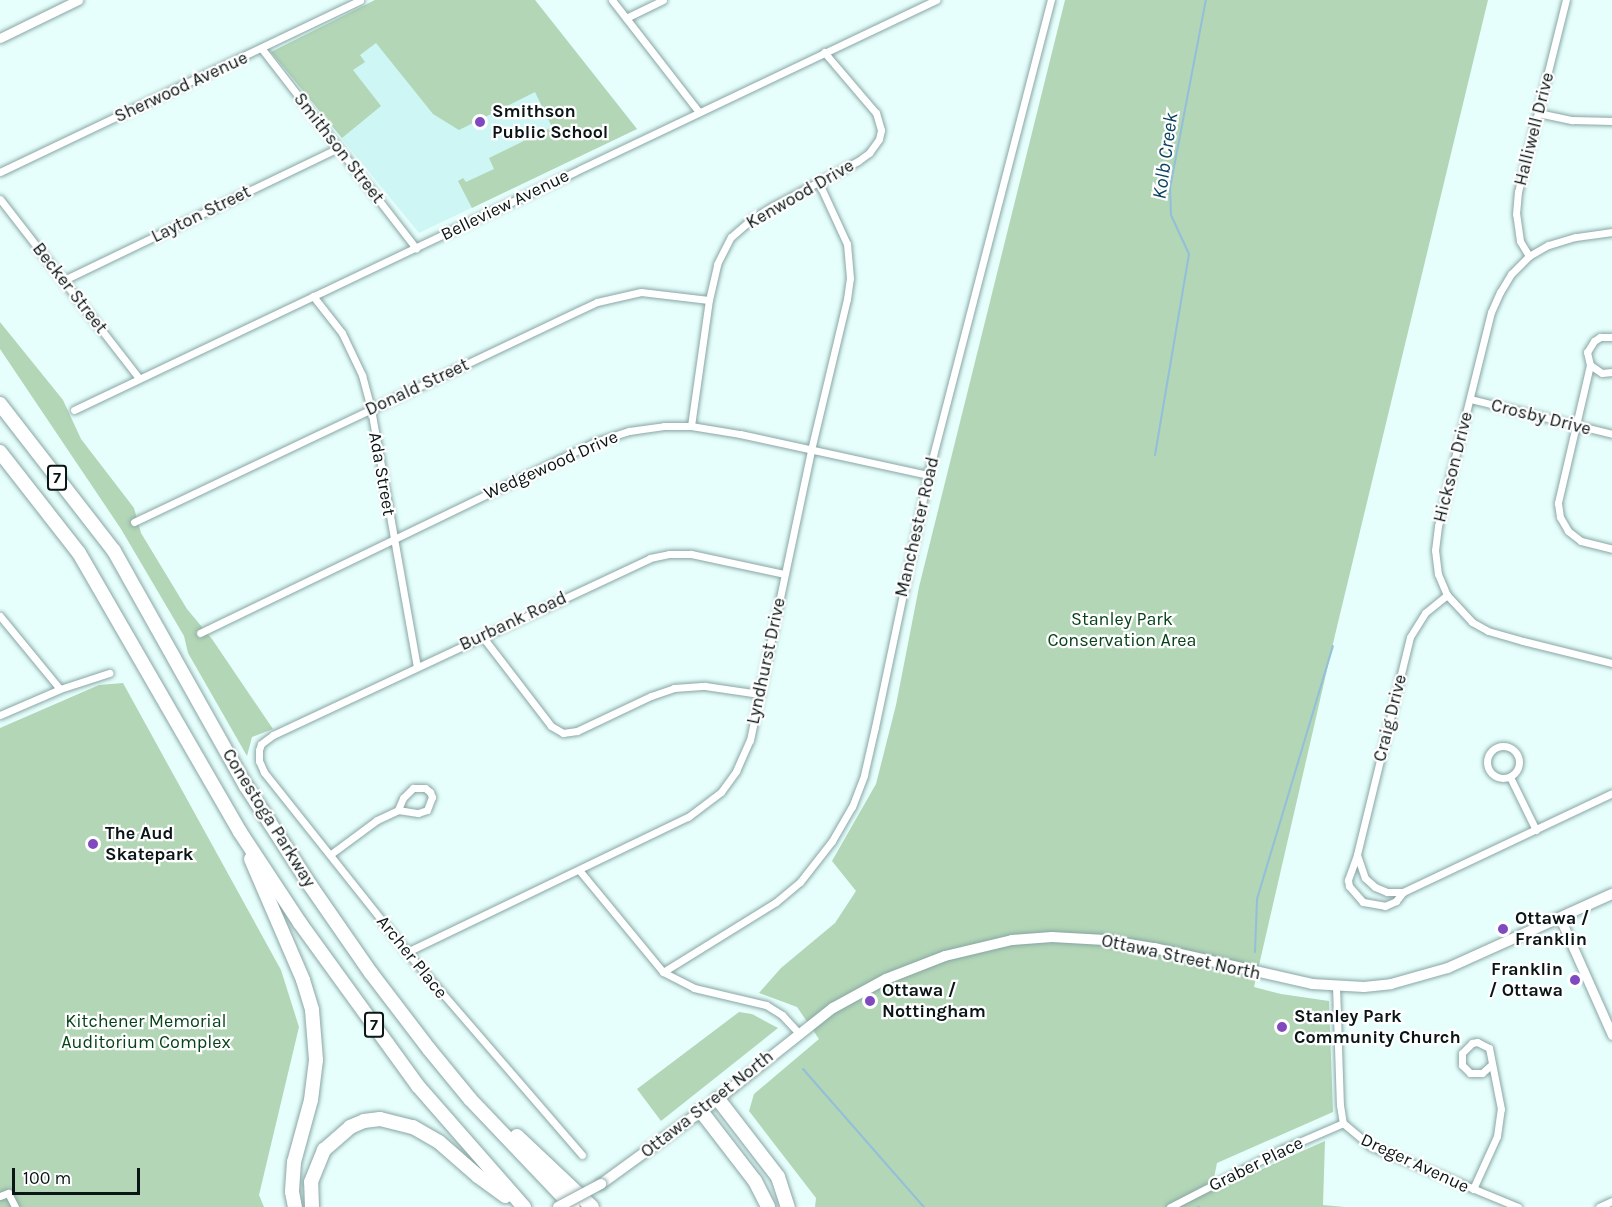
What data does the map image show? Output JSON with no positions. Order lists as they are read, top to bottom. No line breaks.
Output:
{"streets":{"highway":["7","Conestoga Parkway"],"main road":["Ottawa Street North"],"street":["Sherwood Avenue","Halliwell Drive","Smithson Street","Kenwood Drive","Belleview Avenue","Layton Street","Becker Street","Donald Street","Crosby Drive","Wedgewood Drive","Hickson Drive","Ada Street","Manchester Road","Burbank Road","Lyndhurst Drive","Craig Drive","Archer Place","Dreger Avenue","Graber Place"]},"crossings":[["Sherwood Avenue","Smithson Street"],["Halliwell Drive","Hickson Drive"],["Smithson Street","Belleview Avenue"],["Smithson Street","Layton Street"],["Kenwood Drive","Belleview Avenue"],["Kenwood Drive","Donald Street"],["Kenwood Drive","Wedgewood Drive"],["Kenwood Drive","Lyndhurst Drive"],["Belleview Avenue","Becker Street"],["Belleview Avenue","Ada Street"],["Layton Street","Becker Street"],["Donald Street","Ada Street"],["Crosby Drive","Hickson Drive"],["Wedgewood Drive","Ada Street"],["Wedgewood Drive","Manchester Road"],["Wedgewood Drive","Lyndhurst Drive"],["Hickson Drive","Craig Drive"],["Ada Street","Burbank Road"],["Burbank Road","Lyndhurst Drive"],["Burbank Road","Archer Place"],["Lyndhurst Drive","Archer Place"],["Ottawa Street North","Dreger Avenue"],["Dreger Avenue","Graber Place"]],"water":["Kolb Creek"],"parks":["Stanley Park Conservation Area","Kitchener Memorial Auditorium Complex"],"places":["Smithson Public School","The Aud Skatepark","Ottawa / Franklin","Franklin / Ottawa","Ottawa / Nottingham","Stanley Park Community Church"],"scale_bar":"100 m"}
